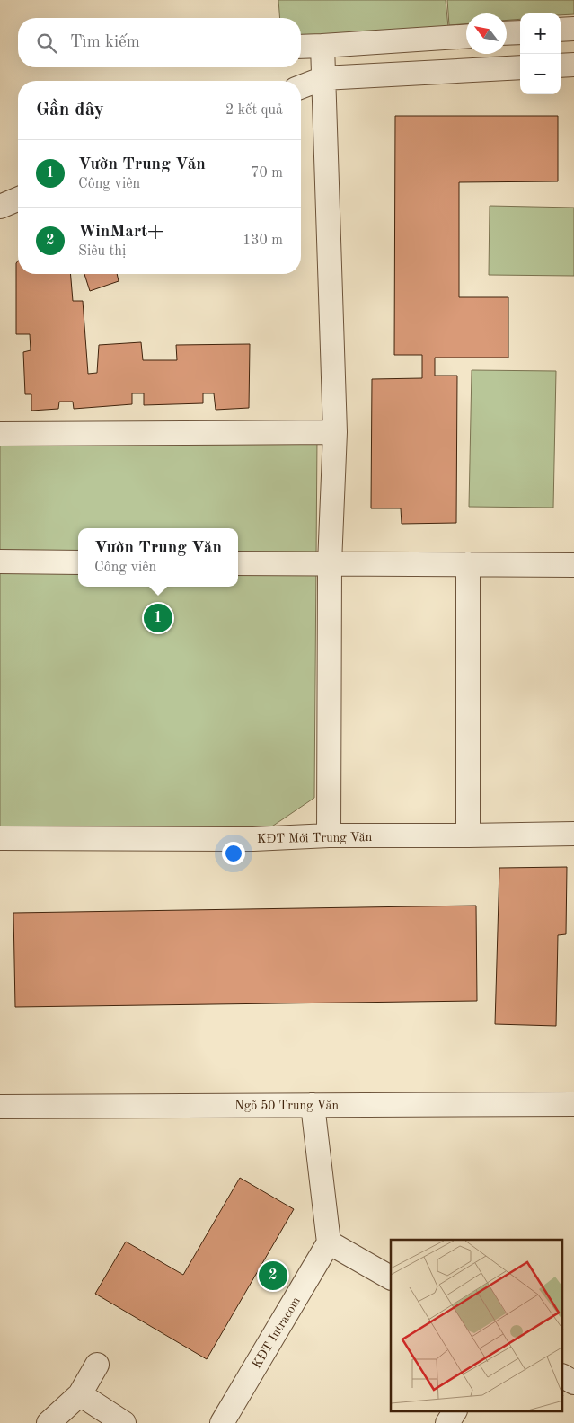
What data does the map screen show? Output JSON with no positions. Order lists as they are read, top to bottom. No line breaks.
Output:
{"streets":{"street":["KĐT Mới Trung Văn","Ngõ 50 Trung Văn","KĐT Intracom"]},"north":"top left","page":{"map_buttons":["+","−"],"search":"Tìm kiếm","heading":["Gần đây","2 kết quả"],"list":[{"mark":"1","name":"Vườn Trung Văn","note":"Công viên","value":"70 m"},{"mark":"2","name":"WinMart+","note":"Siêu thị","value":"130 m"}],"popup":["Vườn Trung Văn","Công viên"],"pins":["1","2"]}}
